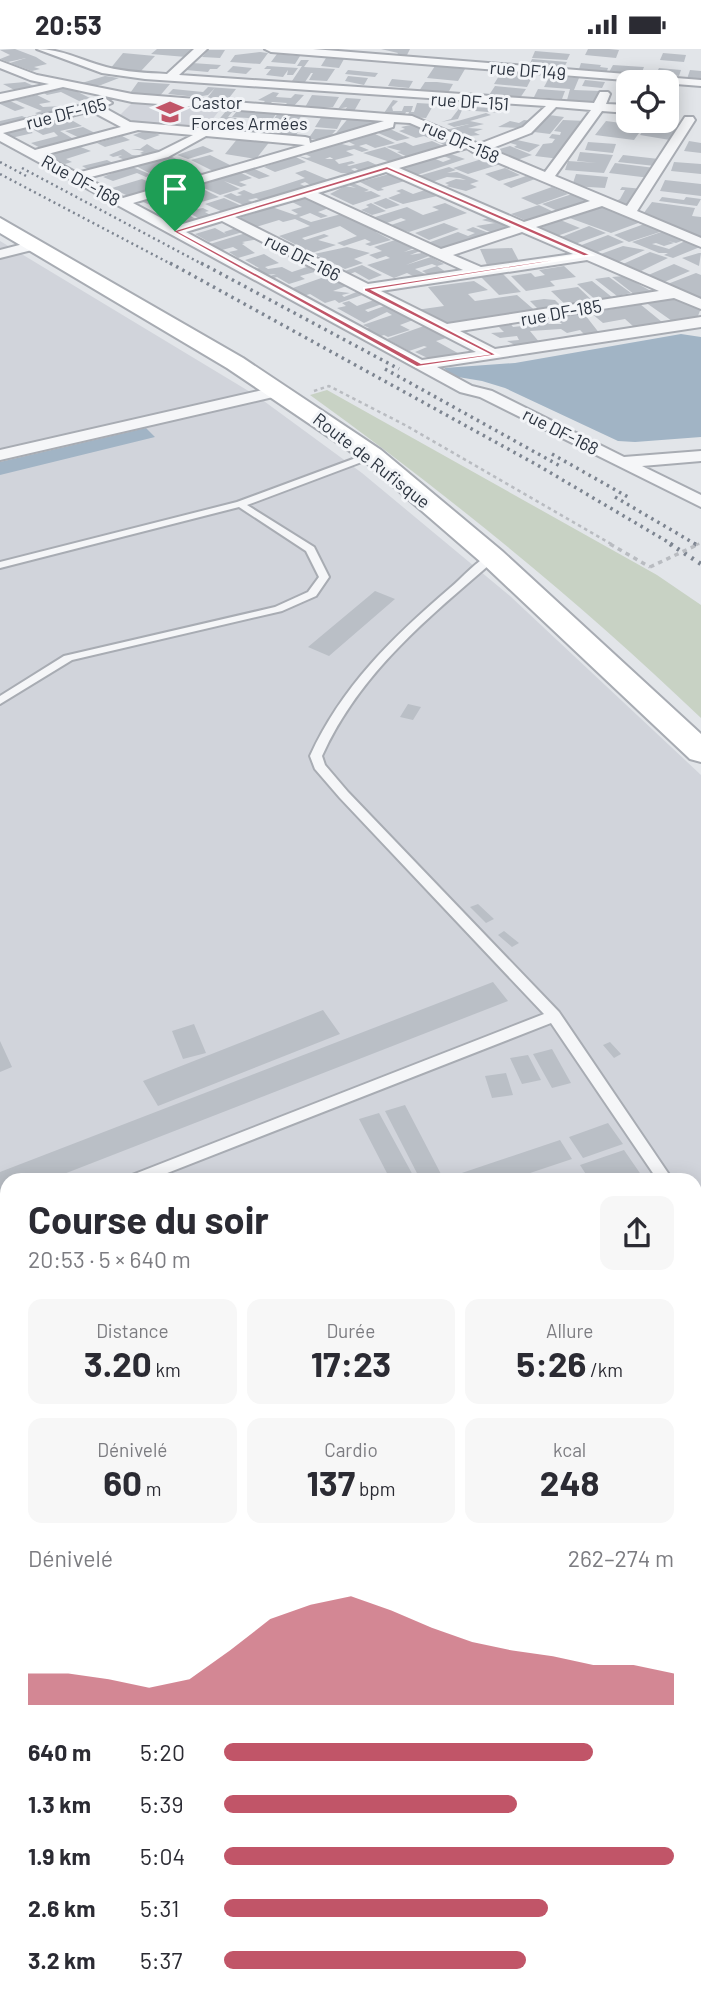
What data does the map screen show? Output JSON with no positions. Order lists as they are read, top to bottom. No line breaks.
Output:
{"streets":{"main road":["Route de Rufisque"],"street":["rue DF149","rue DF-151","rue DF-165","rue DF-158","Rue DF-168","rue DF-166","rue DF-185","rue DF-168"]},"crossings":[["rue DF149","rue DF-151"],["rue DF-165","rue DF-158"],["Rue DF-168","rue DF-168"],["rue DF-166","rue DF-185"]],"places":{"school or university":["Castor Forces Armées"]},"page":{"status":"20:53","heading":["Course du soir","20:53 · 5 × 640 m"],"stats":[["Distance","3.20 km"],["Durée","17:23"],["Allure","5:26 /km"],["Dénivelé","60 m"],["Cardio","137 bpm"],["kcal","248"]],"chart":["Dénivelé","262–274 m"],"list":[{"name":"640 m","note":"5:20"},{"name":"1.3 km","note":"5:39"},{"name":"1.9 km","note":"5:04"},{"name":"2.6 km","note":"5:31"},{"name":"3.2 km","note":"5:37"}]}}
